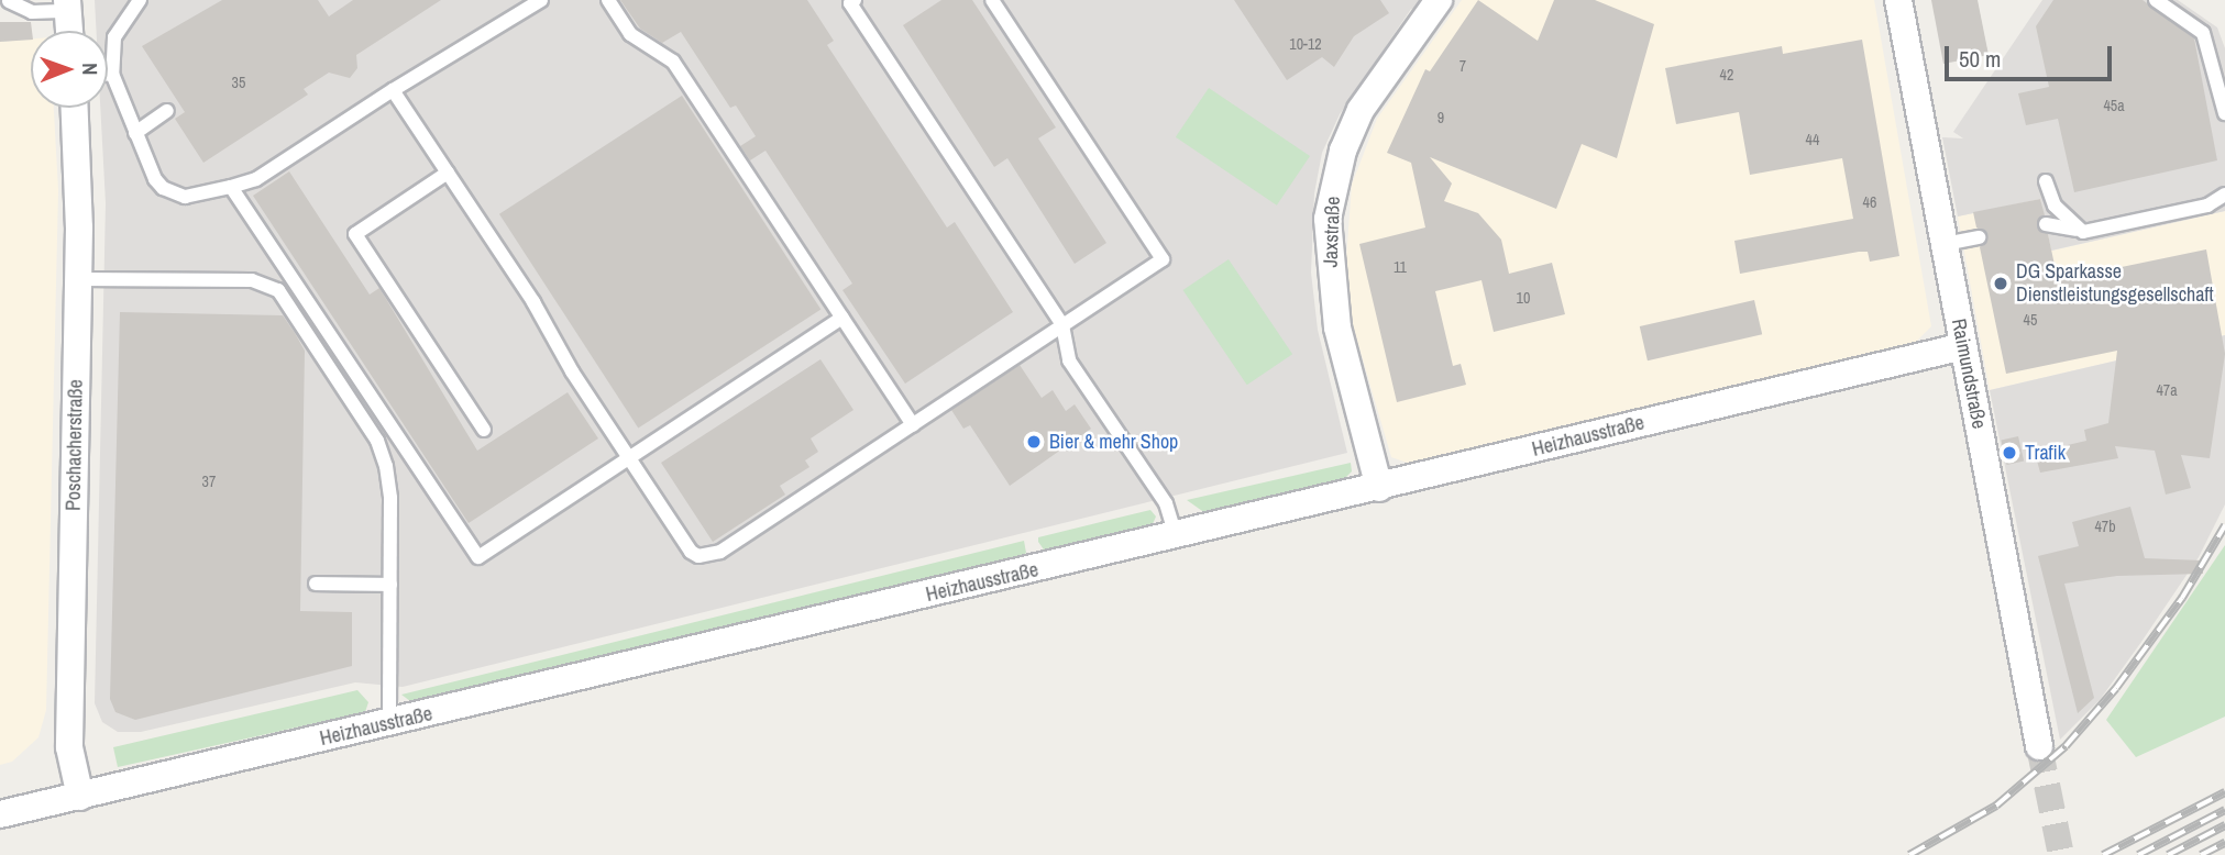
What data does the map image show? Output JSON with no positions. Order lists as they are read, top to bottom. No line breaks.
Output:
{"streets":{"street":["Jaxstraße","Raimundstraße","Heizhausstraße","Poschacherstraße"]},"crossings":[["Jaxstraße","Heizhausstraße"],["Raimundstraße","Heizhausstraße"],["Heizhausstraße","Poschacherstraße"]],"places":["DG Sparkasse Dienstleistungsgesellschaft","Bier & mehr Shop","Trafik"],"house_numbers":["10-12","7","42","35","45a","9","44","46","11","10","45","47a","37","47b"],"scale_bar":"50 m","north":"right"}
